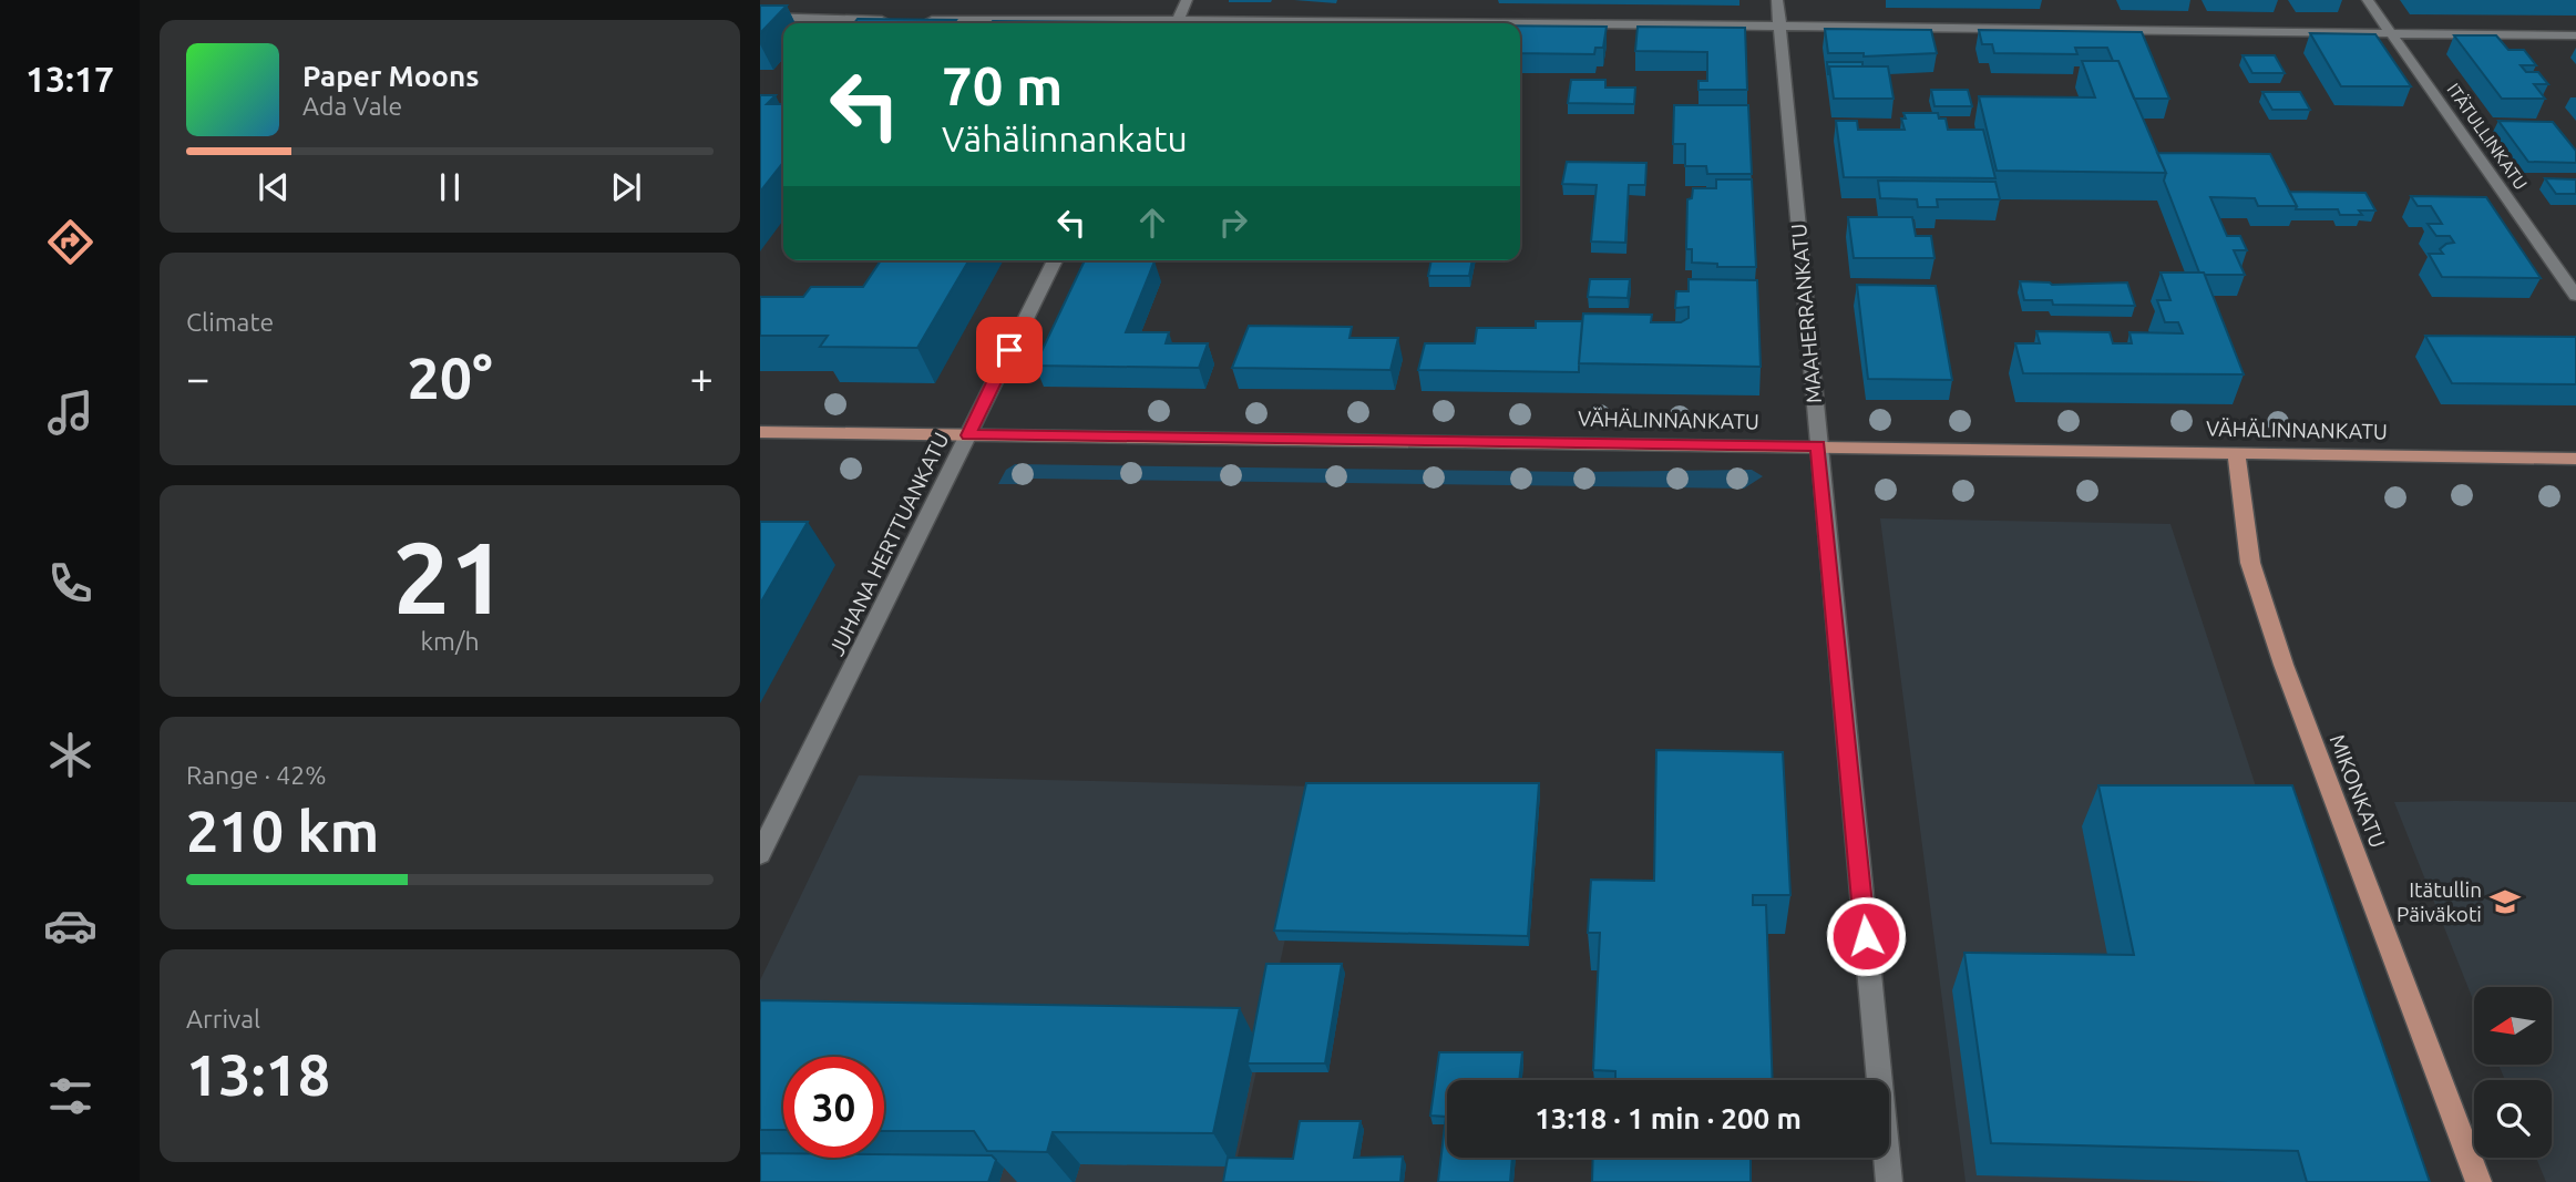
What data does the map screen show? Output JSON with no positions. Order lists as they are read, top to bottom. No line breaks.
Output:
{"streets":{"main road":["VÄHÄLINNANKATU","MIKONKATU"],"street":["ITÄTULLINKATU","MAAHERRANKATU","JUHANA HERTTUANKATU"]},"crossings":[["MAAHERRANKATU","VÄHÄLINNANKATU"],["VÄHÄLINNANKATU","JUHANA HERTTUANKATU"],["VÄHÄLINNANKATU","MIKONKATU"]],"places":{"school or university":["Itätullin Päiväkoti"]},"north":"left","page":{"tabs":"13:17","turn":["70 m","Vähälinnankatu"],"song":["Paper Moons","Ada Vale"],"tile":["Climate",["21","km/h"],["Range · 42%","210 km"],["Arrival","13:18"]],"heat":["−","20°","+"],"limit":"30","trip":"13:18 · 1 min · 200 m"}}
